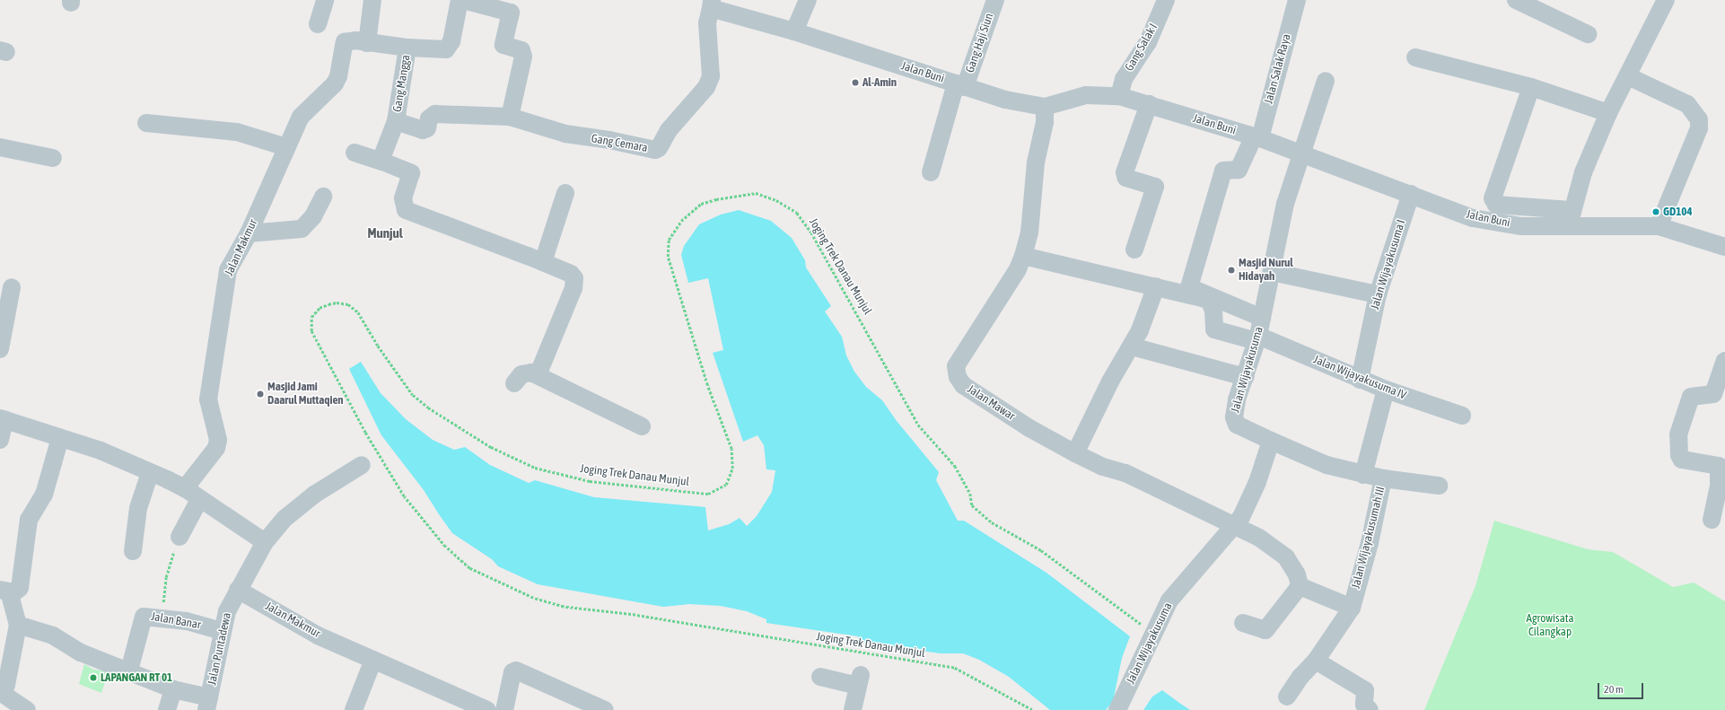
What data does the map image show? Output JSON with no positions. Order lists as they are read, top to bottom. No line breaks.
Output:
{"streets":{"street":["Gang Haji Siun","Gang Salak I","Jalan Salak Raya","Jalan Buni","Gang Mangga","Gang Cemara","Jalan Makmur","Jalan Wijayakusuma I","Jalan Wijayakusuma","Jalan Wijayakusuma IV","Jalan Mawar","Jalan Wijayakusumah III","Jalan Banar","Jalan Puntadewa"],"path":["Joging Trek Danau Munjul"]},"crossings":[["Gang Haji Siun","Jalan Buni"],["Gang Salak I","Jalan Buni"],["Jalan Salak Raya","Jalan Buni"],["Jalan Salak Raya","Jalan Wijayakusuma"],["Jalan Buni","Gang Cemara"],["Jalan Buni","Jalan Wijayakusuma I"],["Jalan Buni","Jalan Wijayakusuma"],["Jalan Buni","Jalan Mawar"],["Gang Mangga","Gang Cemara"],["Gang Mangga","Jalan Makmur"],["Jalan Makmur","Jalan Puntadewa"],["Jalan Wijayakusuma I","Jalan Wijayakusuma IV"],["Joging Trek Danau Munjul","Jalan Wijayakusuma"],["Jalan Wijayakusuma","Jalan Wijayakusuma IV"],["Jalan Wijayakusuma","Jalan Mawar"],["Jalan Wijayakusuma","Jalan Wijayakusumah III"],["Jalan Banar","Jalan Puntadewa"]],"districts":["Munjul"],"parks":["Agrowisata Cilangkap"],"places":["Al-Amin","GD104","Masjid Nurul Hidayah","Masjid Jami Daarul Muttaqien","LAPANGAN RT 01"],"scale_bar":"20 m"}
